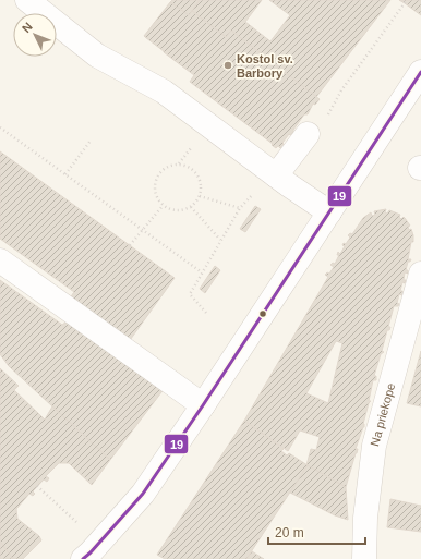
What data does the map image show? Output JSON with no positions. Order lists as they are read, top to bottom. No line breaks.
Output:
{"streets":{"street":["Na priekope"]},"places":["Kostol sv. Barbory"],"lines":["transit line 19"],"scale_bar":"20 m","north":"top left"}
